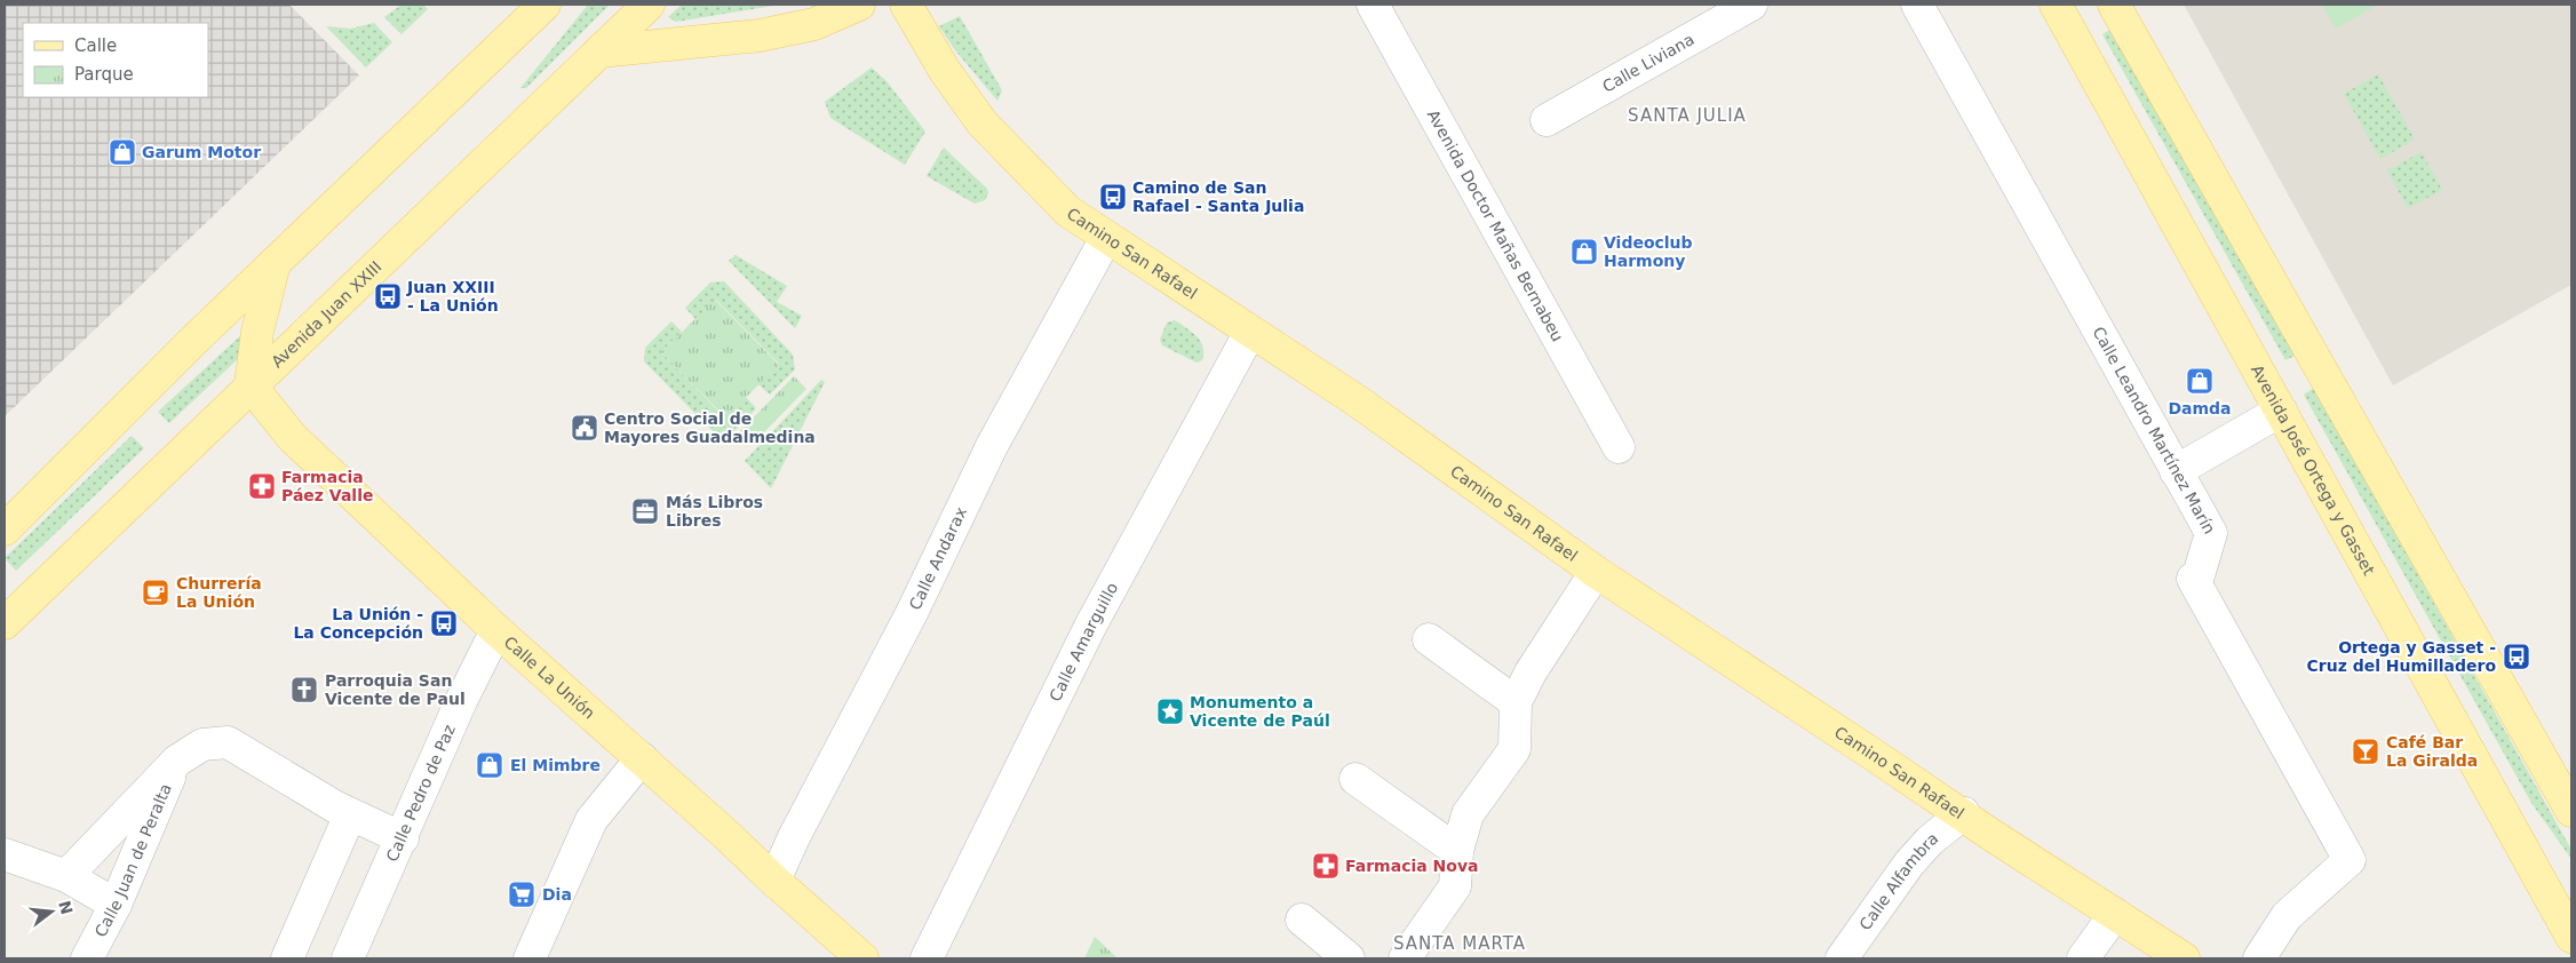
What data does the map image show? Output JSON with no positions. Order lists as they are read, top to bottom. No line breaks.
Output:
{"streets":{"main road":["Camino San Rafael","Avenida Juan XXIII","Avenida José Ortega y Gasset","Calle La Unión"],"street":["Calle Liviana","Avenida Doctor Mañas Bernabeu","Calle Leandro Martínez Marín","Calle Andarax","Calle Amarguillo","Calle Pedro de Paz","Calle Juan de Peralta","Calle Alfambra"]},"crossings":[["Camino San Rafael","Calle Andarax"],["Camino San Rafael","Calle Amarguillo"],["Camino San Rafael","Calle Alfambra"],["Avenida Juan XXIII","Calle La Unión"],["Calle Andarax","Calle La Unión"],["Calle La Unión","Calle Pedro de Paz"]],"districts":["SANTA JULIA","SANTA MARTA"],"places":{"shop":["Garum Motor","Videoclub Harmony","Damda","El Mimbre"],"bus stop":["Camino de San Rafael - Santa Julia","Juan XXIII - La Unión","La Unión - La Concepción","Ortega y Gasset - Cruz del Humilladero"],"public building":["Centro Social de Mayores Guadalmedina"],"pharmacy":["Farmacia Páez Valle","Farmacia Nova"],"office":["Más Libros Libres"],"cafe":["Churrería La Unión"],"church":["Parroquia San Vicente de Paul"],"place":["Monumento a Vicente de Paúl"],"bar":["Café Bar La Giralda"],"supermarket":["Dia"]},"legend":["Calle","Parque"],"north":"right"}
